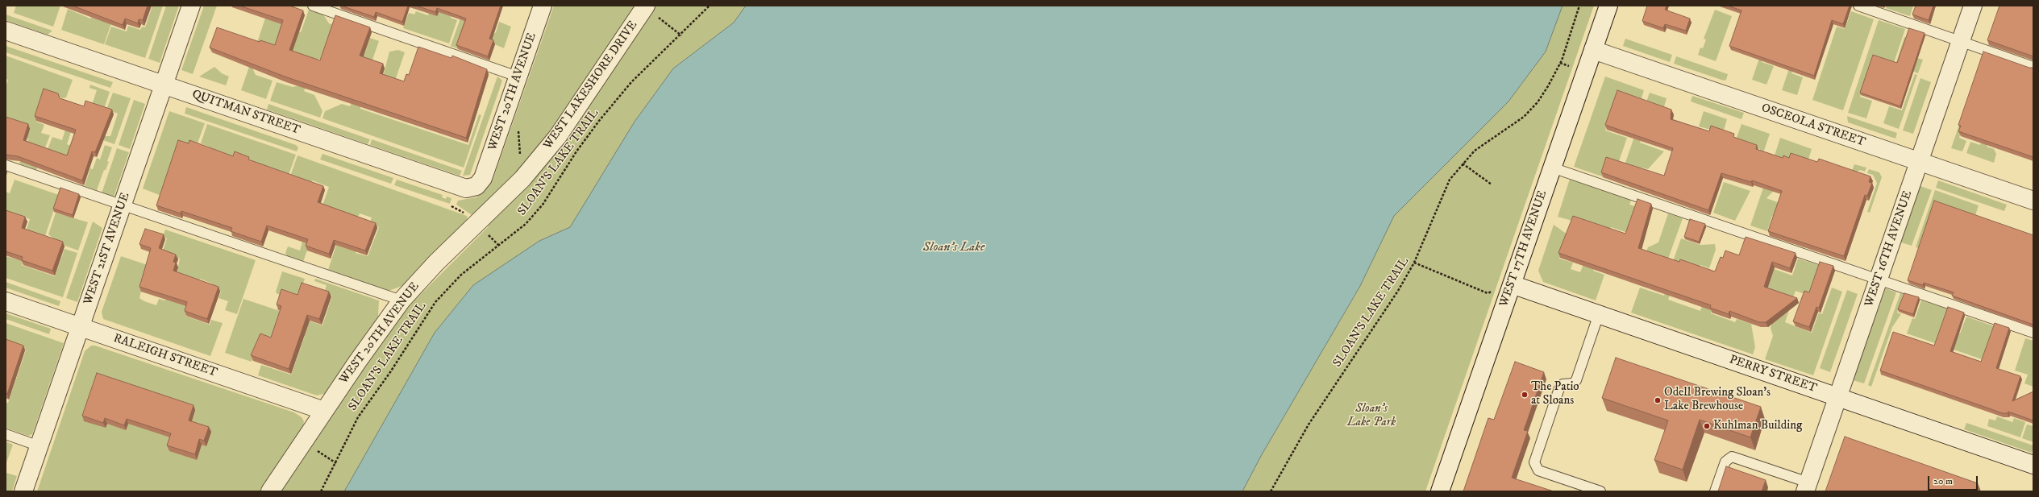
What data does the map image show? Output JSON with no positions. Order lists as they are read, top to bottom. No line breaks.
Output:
{"streets":{"street":["WEST LAKESHORE DRIVE","WEST 20TH AVENUE","QUITMAN STREET","OSCEOLA STREET","WEST 21ST AVENUE","WEST 17TH AVENUE","WEST 16TH AVENUE","RALEIGH STREET","PERRY STREET"],"path":["SLOAN'S LAKE TRAIL"]},"crossings":[["WEST LAKESHORE DRIVE","WEST 20TH AVENUE"],["WEST 20TH AVENUE","QUITMAN STREET"],["WEST 20TH AVENUE","RALEIGH STREET"],["QUITMAN STREET","WEST 21ST AVENUE"],["OSCEOLA STREET","WEST 17TH AVENUE"],["OSCEOLA STREET","WEST 16TH AVENUE"],["WEST 21ST AVENUE","RALEIGH STREET"],["WEST 17TH AVENUE","PERRY STREET"],["WEST 16TH AVENUE","PERRY STREET"]],"water":["Sloan's Lake"],"parks":["Sloan's Lake Park"],"places":["The Patio at Sloans","Odell Brewing Sloan's Lake Brewhouse","Kuhlman Building"],"scale_bar":"20 m"}
